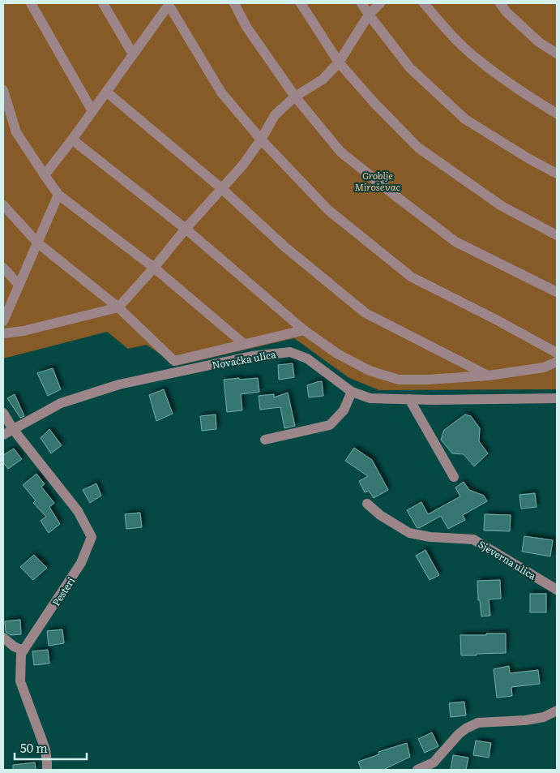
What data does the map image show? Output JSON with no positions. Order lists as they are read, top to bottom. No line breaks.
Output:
{"streets":{"street":["Novačka ulica","Sjeverna ulica","Pesteri"]},"crossings":[["Novačka ulica","Pesteri"]],"parks":["Groblje Miroševac"],"scale_bar":"50 m"}
